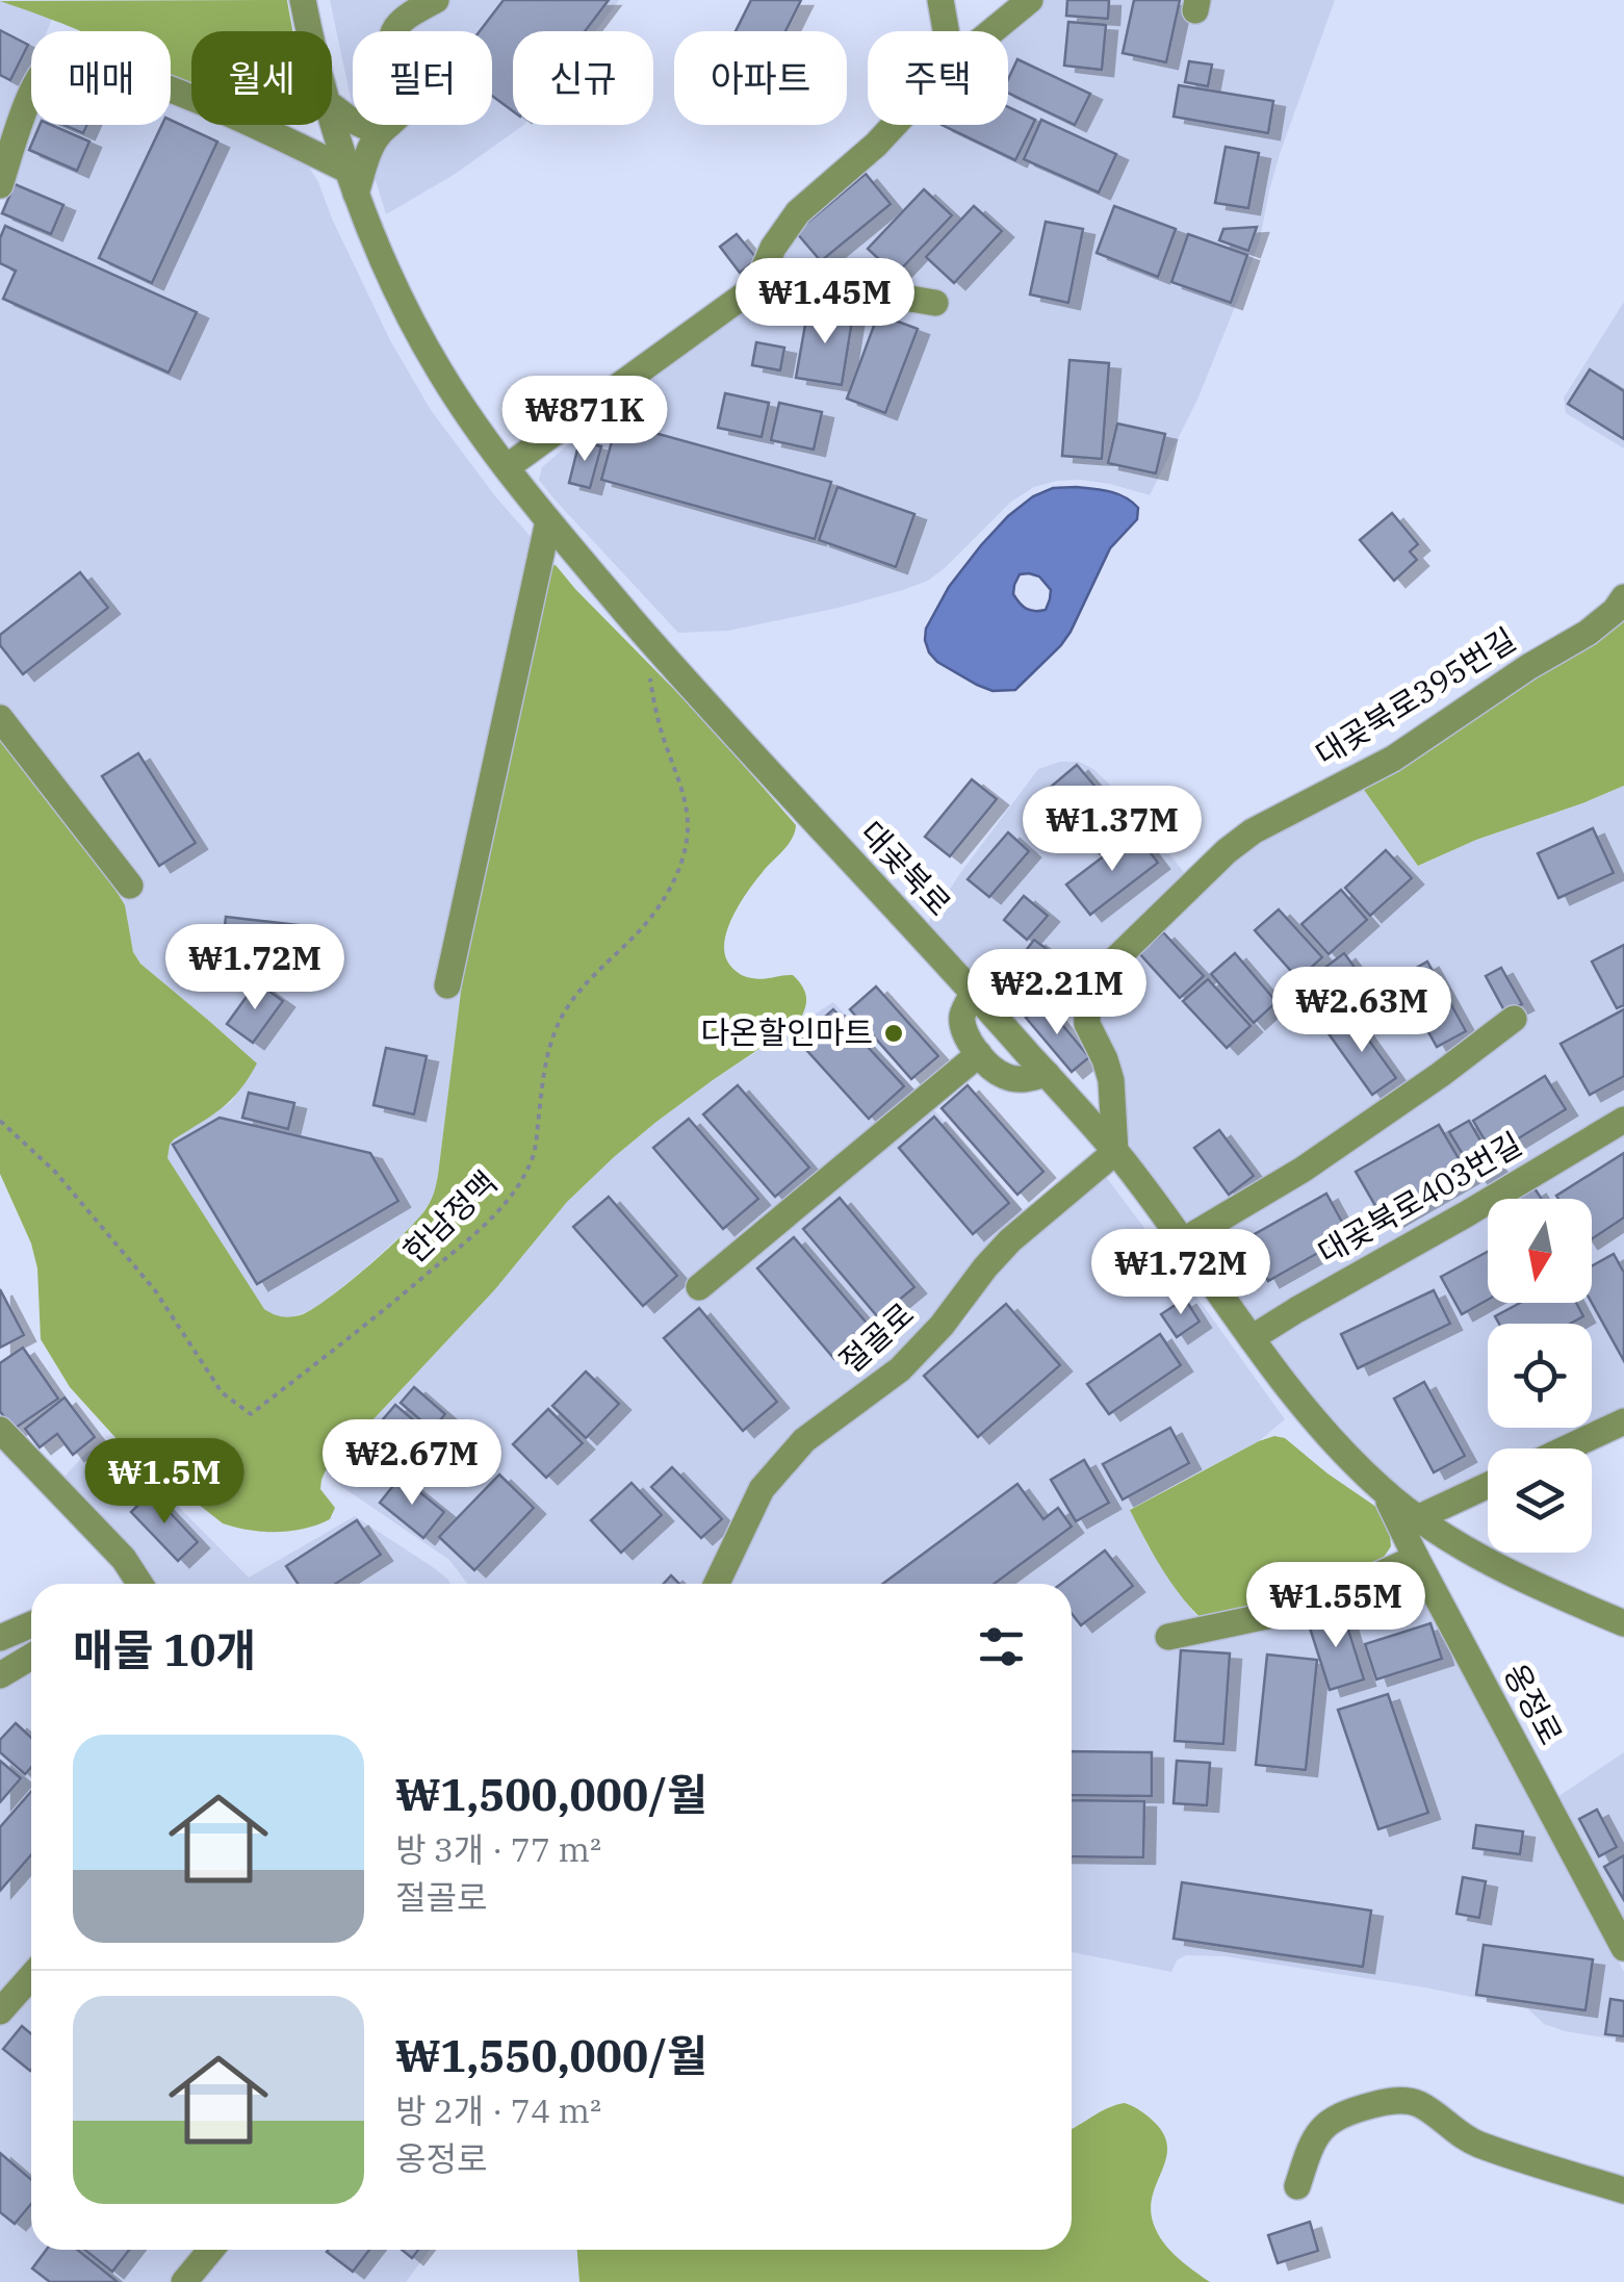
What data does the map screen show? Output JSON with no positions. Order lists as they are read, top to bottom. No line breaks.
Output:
{"streets":{"street":["대곶북로395번길","대곶북로","대곶북로403번길","절골로","옹정로"],"path":["한남정맥"]},"crossings":[["대곶북로395번길","대곶북로"],["대곶북로395번길","절골로"],["대곶북로","대곶북로403번길"],["대곶북로","한남정맥"],["대곶북로","절골로"],["대곶북로","옹정로"]],"places":["다온할인마트"],"north":"bottom","page":{"chip":["매매","월세","필터","신규","아파트","주택"],"price":["₩1.45M","₩871K","₩1.37M","₩1.72M","₩2.21M","₩2.63M","₩1.72M","₩2.67M","₩1.5M","₩1.55M"],"heading":"매물 10개","list":[{"name":"₩1,500,000/월","note":"방 3개 · 77 m² · 절골로"},{"name":"₩1,550,000/월","note":"방 2개 · 74 m² · 옹정로"}]}}
